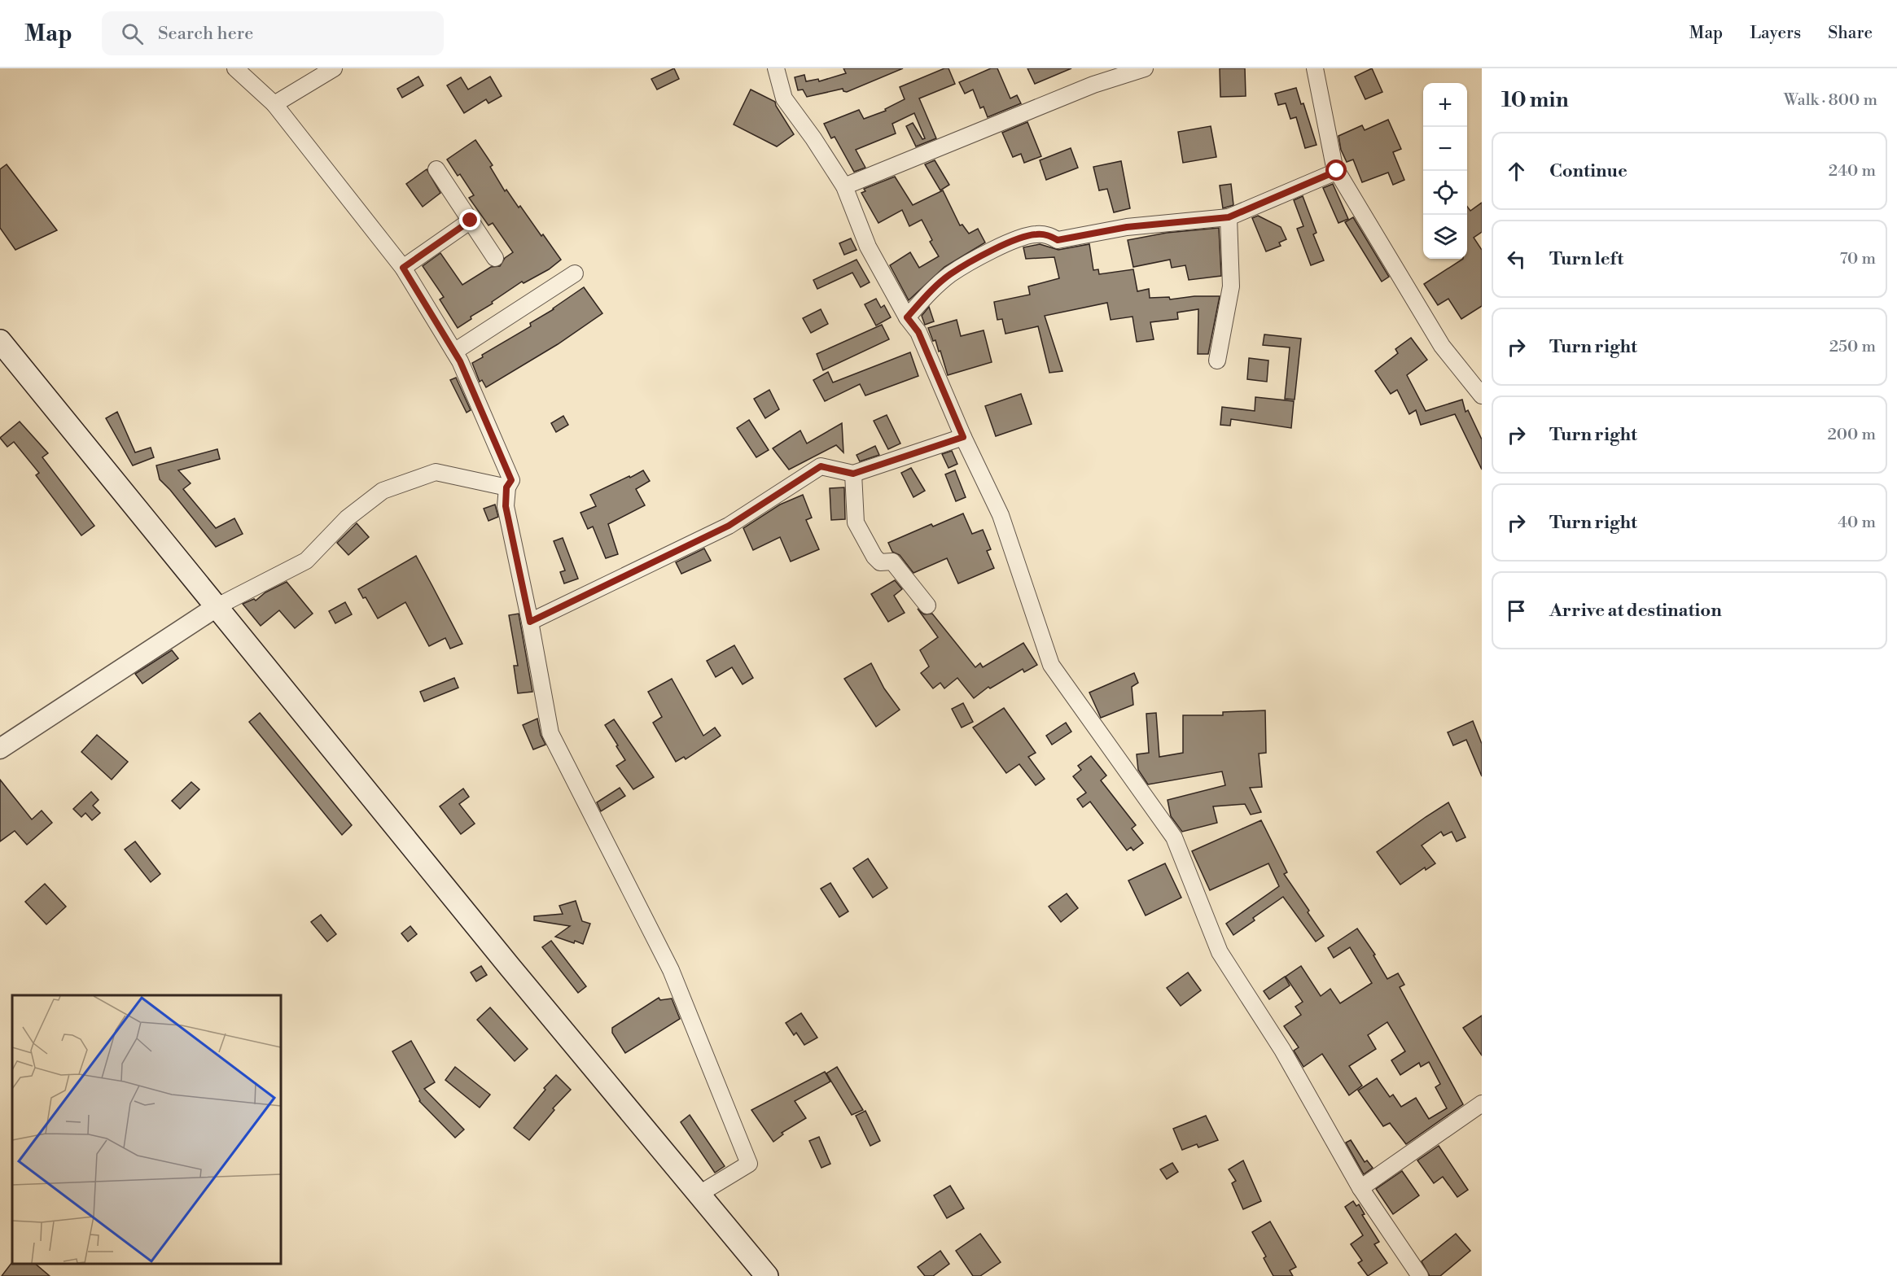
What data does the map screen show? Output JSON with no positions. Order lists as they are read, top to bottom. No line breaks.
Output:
{"page":{"header":"Map","search":"Search here","nav":["Map","Layers","Share"],"heading":["10 min","Walk · 800 m"],"map_buttons":["+","−"],"list":[["Continue","240 m"],["Turn left","70 m"],["Turn right","250 m"],["Turn right","200 m"],["Turn right","40 m"],"Arrive at destination"]}}
